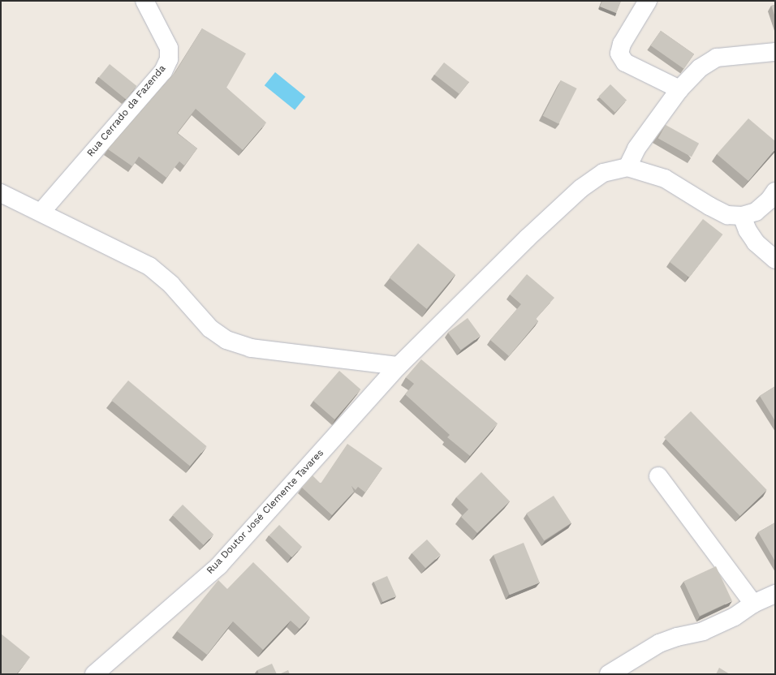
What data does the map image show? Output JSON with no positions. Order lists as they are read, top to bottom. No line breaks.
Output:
{"streets":{"street":["Rua Cerrado da Fazenda","Rua Doutor José Clemente Tavares"]}}
